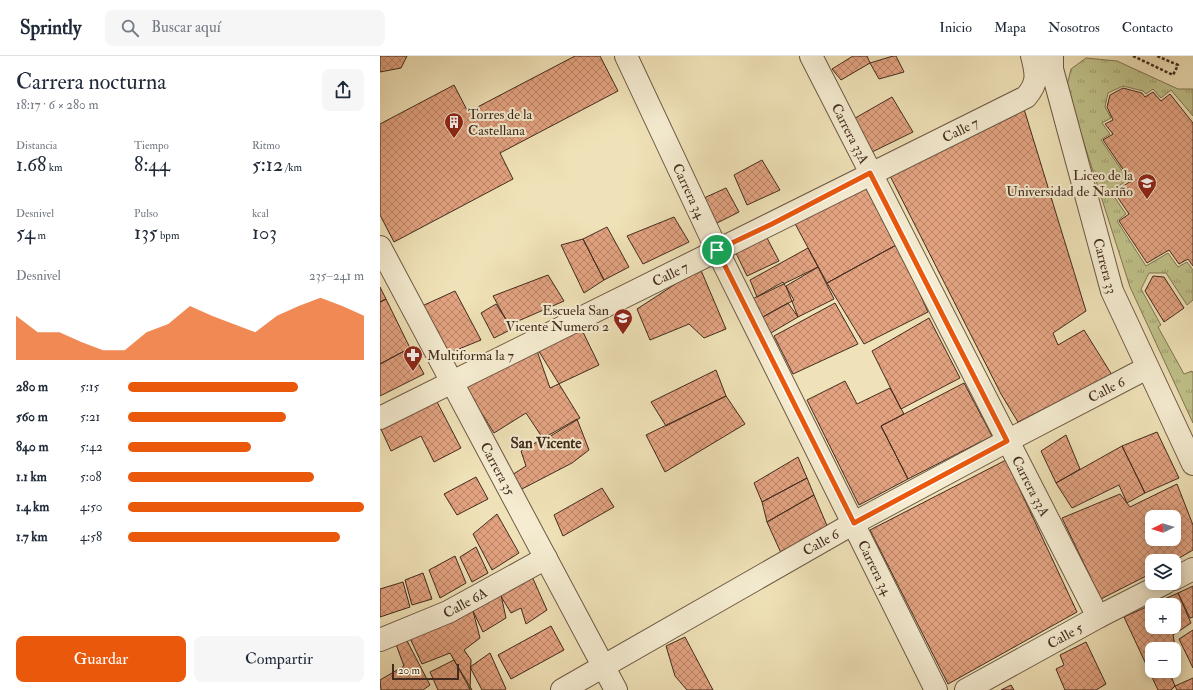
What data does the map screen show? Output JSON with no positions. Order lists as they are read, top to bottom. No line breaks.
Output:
{"streets":{"street":["Calle 7","Carrera 33A","Carrera 34","Carrera 33","Calle 6","Carrera 35","Calle 6A","Calle 5"]},"crossings":[["Calle 7","Carrera 33A"],["Calle 7","Carrera 34"],["Calle 7","Carrera 35"],["Carrera 33A","Calle 6"],["Carrera 33A","Calle 5"],["Carrera 34","Calle 6"],["Carrera 33","Calle 6"],["Calle 6","Carrera 35"],["Carrera 35","Calle 6A"]],"districts":["San Vicente"],"places":{"building":["Torres de la Castellana"],"school or university":["Liceo de la Universidad de Nariño","Escuela San Vicente Numero 2"],"pharmacy":["Multiforma la 7"]},"scale_bar":"20 m","north":"left","page":{"header":"Sprintly","search":"Buscar aquí","nav":["Inicio","Mapa","Nosotros","Contacto"],"heading":["Carrera nocturna","18:17 · 6 × 280 m"],"stats":[["Distancia","1.68 km"],["Tiempo","8:44"],["Ritmo","5:12 /km"],["Desnivel","54 m"],["Pulso","135 bpm"],["kcal","103"]],"chart":["Desnivel","235–241 m"],"list":[{"name":"280 m","note":"5:15"},{"name":"560 m","note":"5:21"},{"name":"840 m","note":"5:42"},{"name":"1.1 km","note":"5:08"},{"name":"1.4 km","note":"4:50"},{"name":"1.7 km","note":"4:58"}],"map_buttons":["+","−"],"buttons":["Guardar","Compartir"],"scale":"20 m"}}
